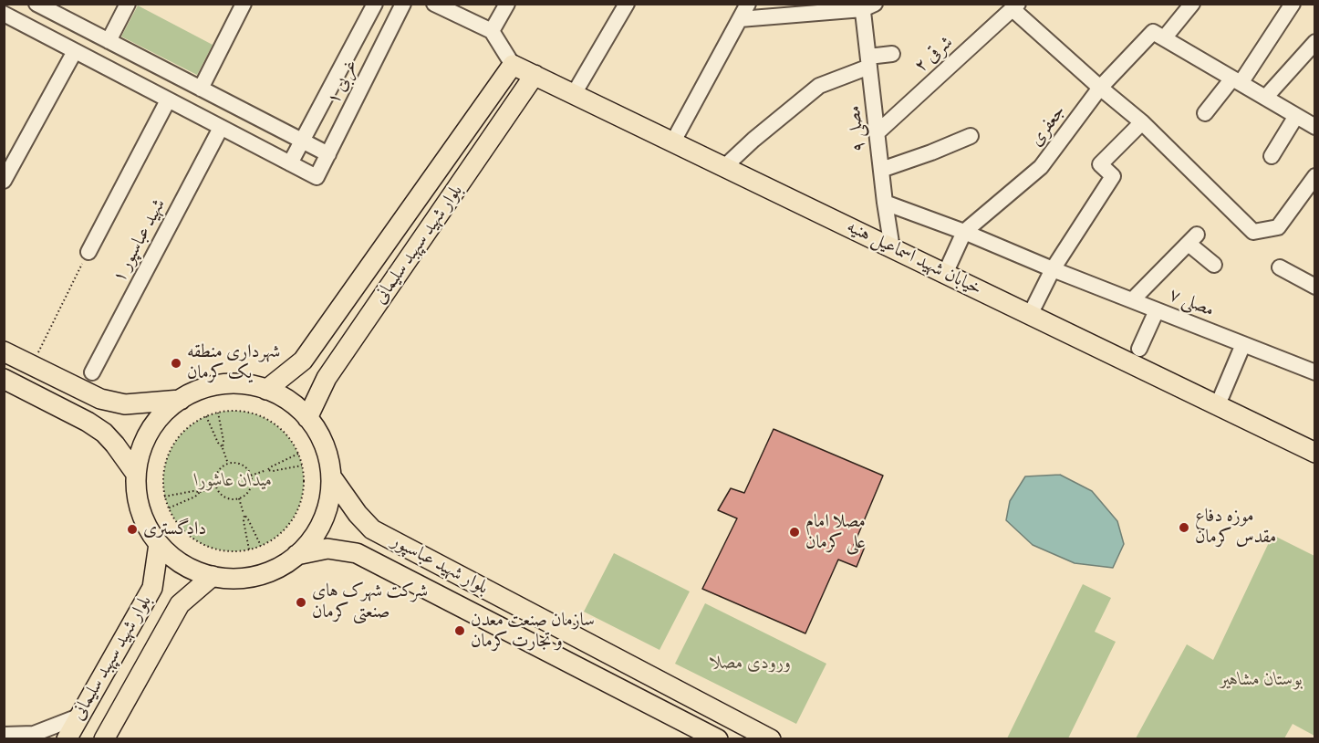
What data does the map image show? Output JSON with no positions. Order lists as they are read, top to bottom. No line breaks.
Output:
{"streets":{"main road":["بلوار شهید سپهبد سلیمانی","خیابان شهید اسماعیل هنیه","بلوار شهید عباسپور"],"street":["۲ شرقی","۱ غربی","جعفری","مصلی ۹","شهید عباسپور ۱","مصلی ۷"]},"crossings":[["۲ شرقی","مصلی ۹"],["جعفری","مصلی ۷"],["مصلی ۹","خیابان شهید اسماعیل هنیه"],["مصلی ۹","مصلی ۷"],["بلوار شهید سپهبد سلیمانی","خیابان شهید اسماعیل هنیه"]],"parks":["میدان عاشورا","ورودی مصلا","بوستان مشاهیر"],"places":["شهرداری منطقه یک کرمان","موزه دفاع مقدس کرمان","دادگستری","مصلا امام علی کرمان","شرکت شهرک های صنعتی کرمان","سازمان صنعت معدن و تجارت کرمان"]}
